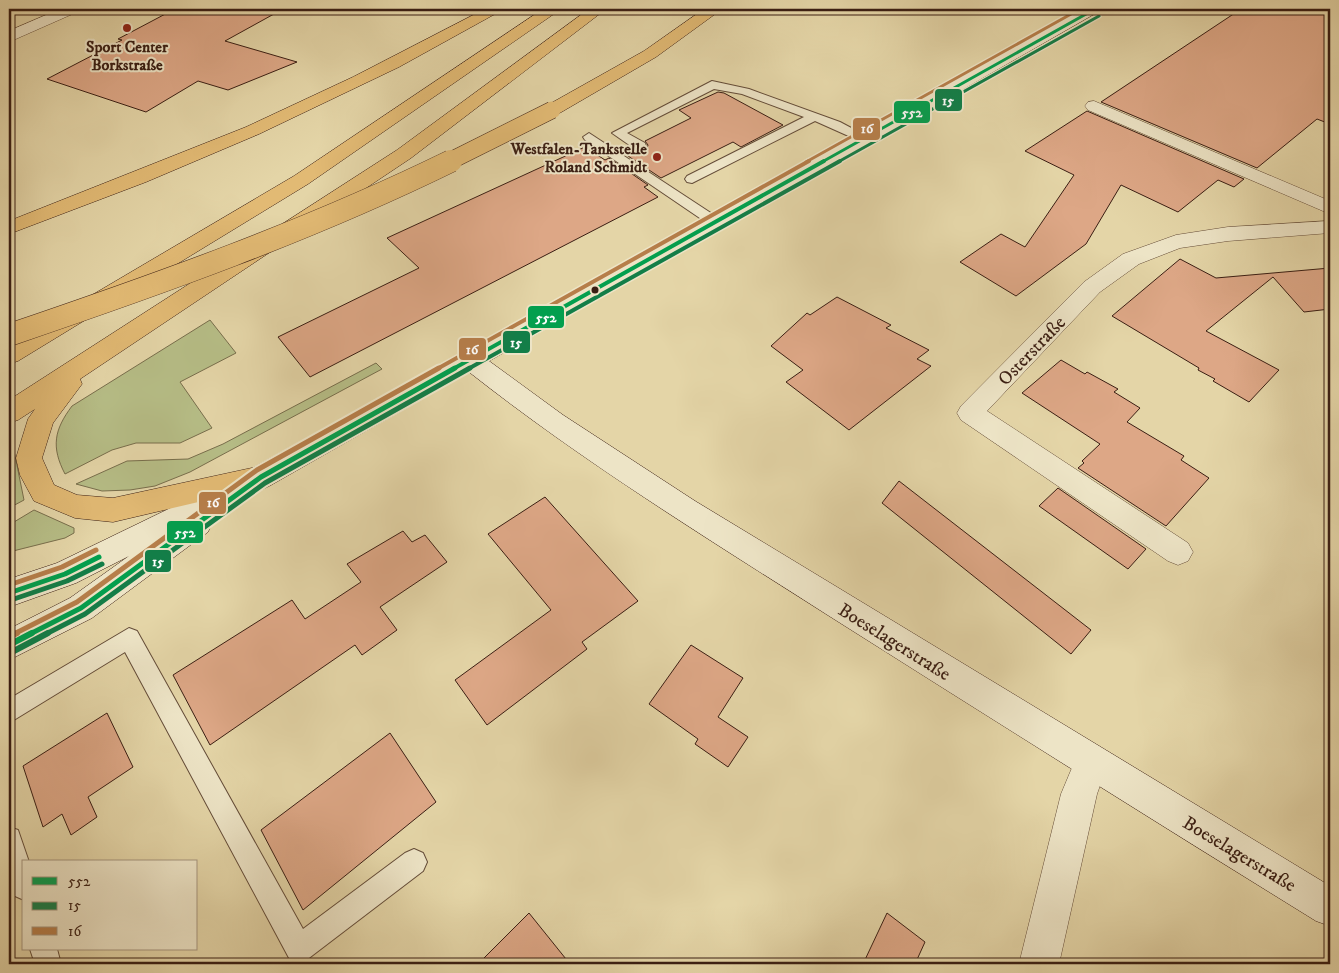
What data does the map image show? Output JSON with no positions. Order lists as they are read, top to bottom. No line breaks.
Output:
{"streets":{"street":["Osterstraße","Boeselagerstraße"]},"places":["Sport Center Borkstraße","Westfalen-Tankstelle Roland Schmidt"],"lines":["transit line 552","transit line 16","transit line 15"],"legend":["552","15","16"]}
